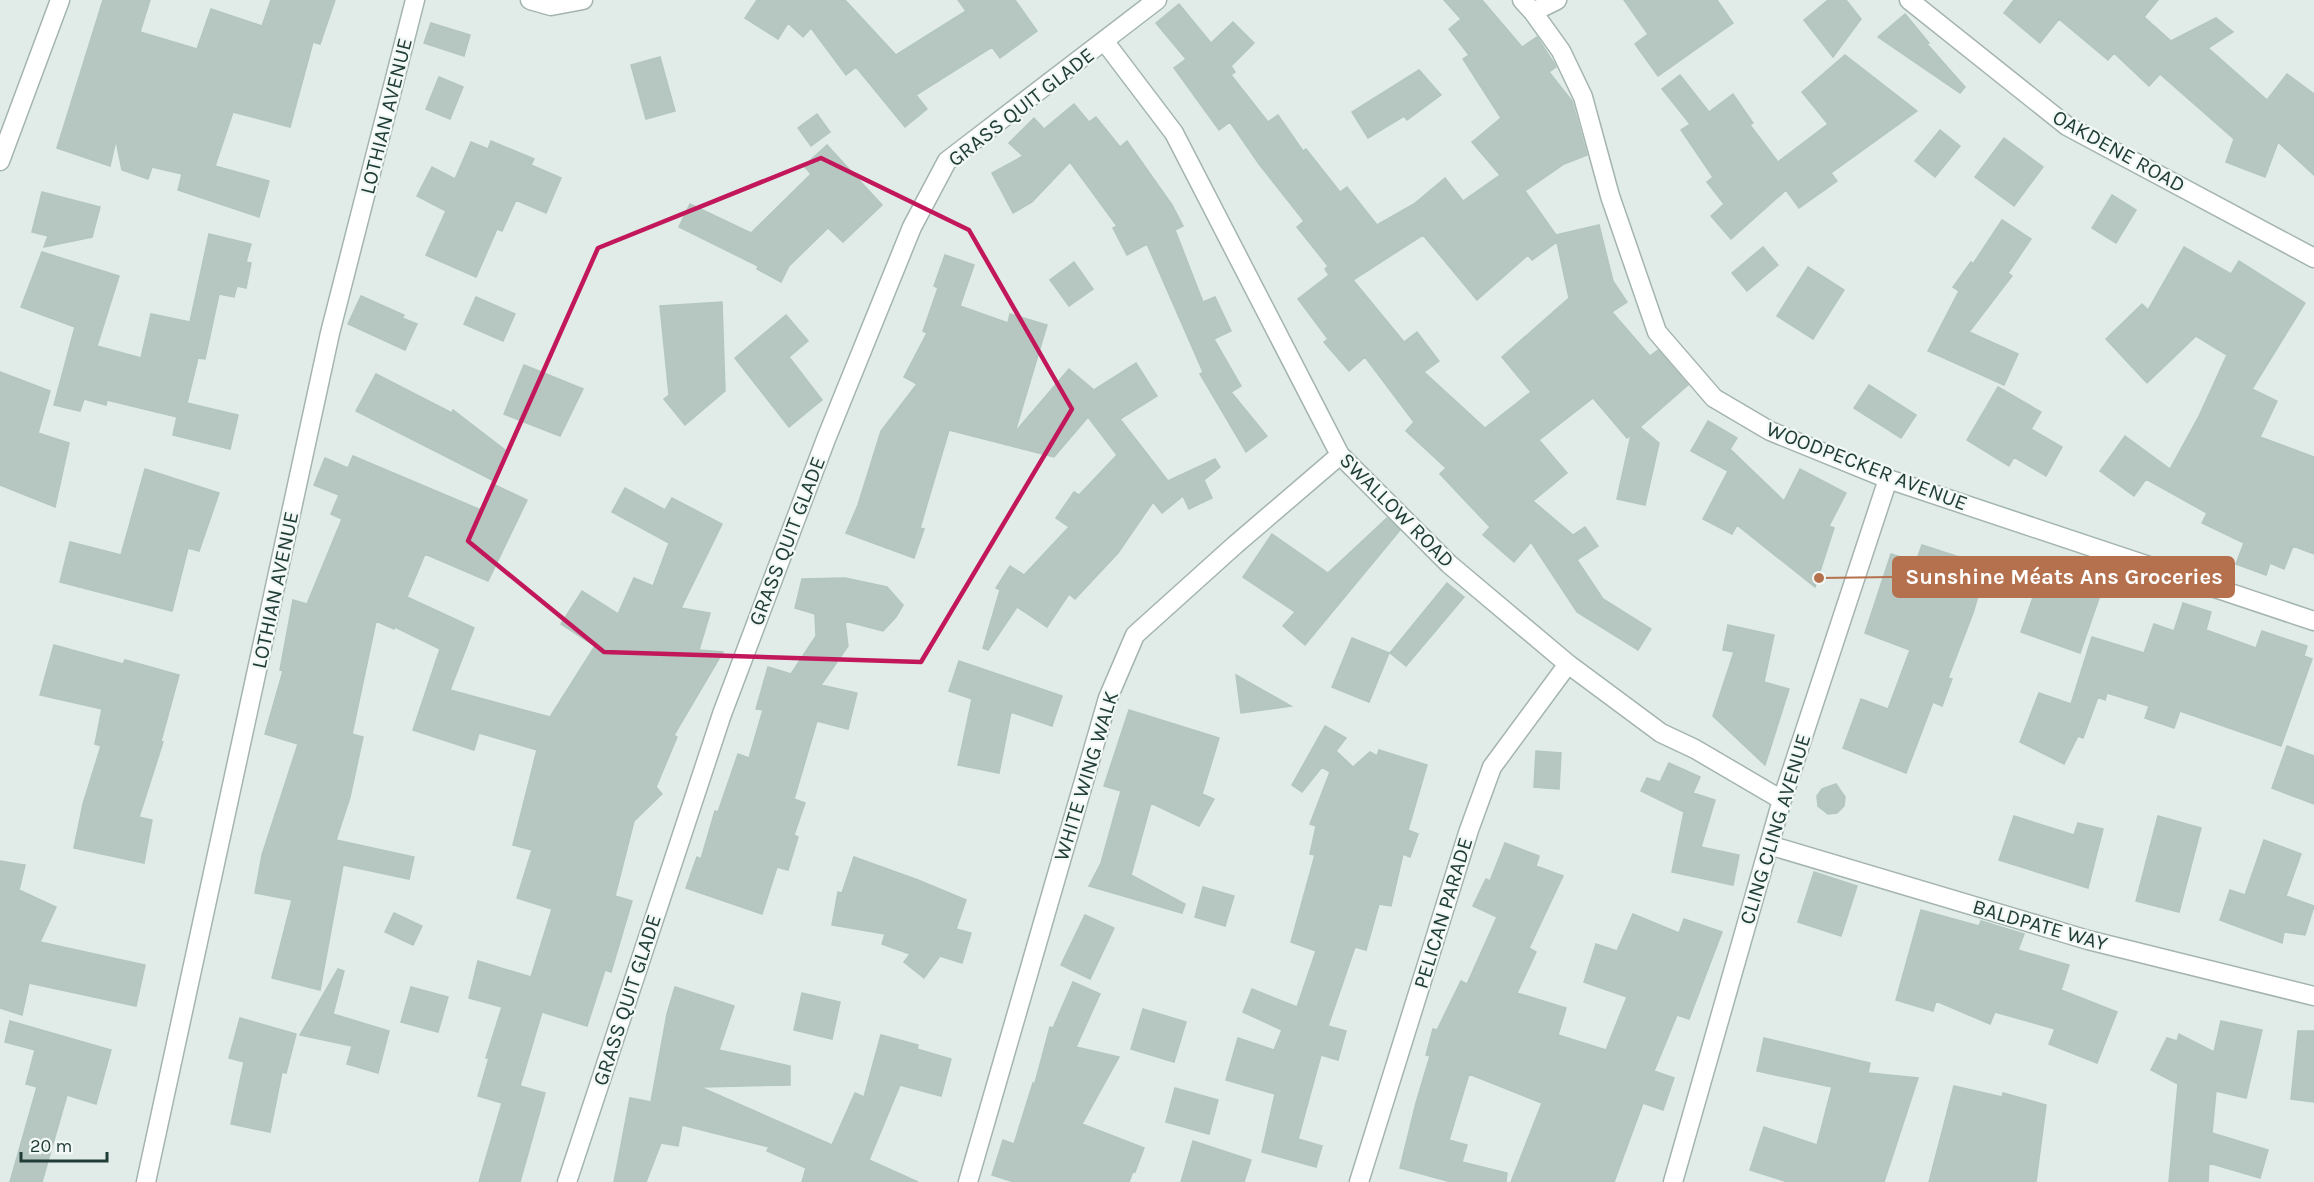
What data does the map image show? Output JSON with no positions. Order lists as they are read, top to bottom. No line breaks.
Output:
{"streets":{"street":["GRASS QUIT GLADE","LOTHIAN AVENUE","OAKDENE ROAD","WOODPECKER AVENUE","SWALLOW ROAD","WHITE WING WALK","CLING CLING AVENUE","PELICAN PARADE","BALDPATE WAY"]},"crossings":[["GRASS QUIT GLADE","SWALLOW ROAD"],["WOODPECKER AVENUE","CLING CLING AVENUE"],["SWALLOW ROAD","WHITE WING WALK"],["SWALLOW ROAD","CLING CLING AVENUE"],["SWALLOW ROAD","PELICAN PARADE"],["CLING CLING AVENUE","BALDPATE WAY"]],"places":["Sunshine Méats Ans Groceries"],"scale_bar":"20 m"}
